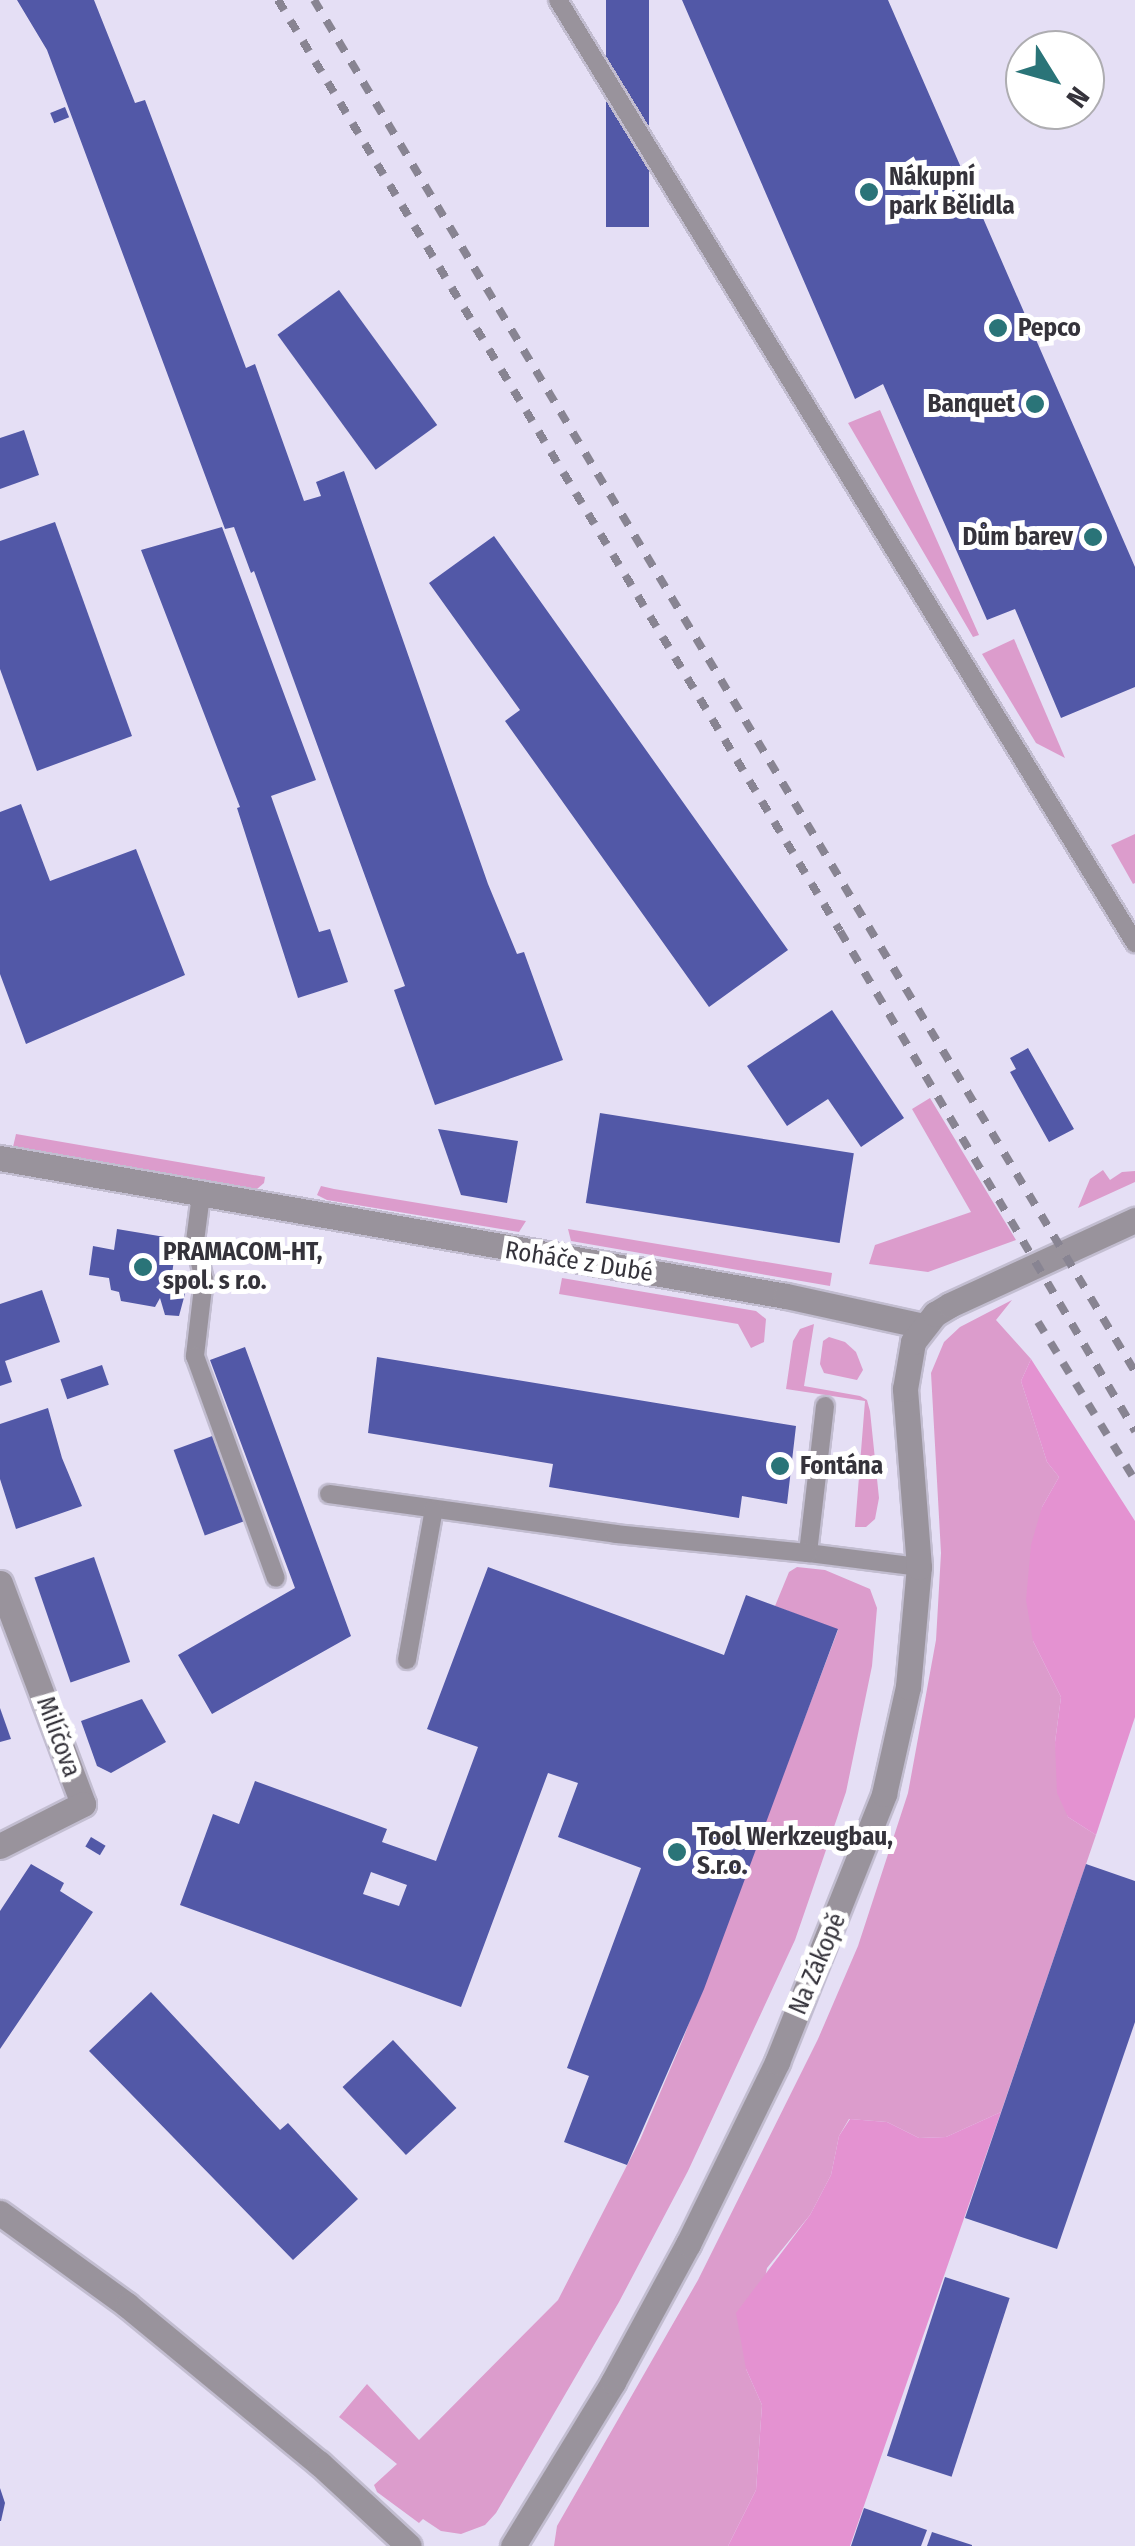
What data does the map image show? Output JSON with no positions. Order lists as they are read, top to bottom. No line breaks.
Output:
{"streets":{"street":["Roháče z Dubé","Milíčova","Na Zákopě"]},"crossings":[["Roháče z Dubé","Na Zákopě"]],"places":["Nákupní park Bělidla","Pepco","Banquet","Dům barev","PRAMACOM-HT, spol. s r.o.","Fontána","Tool Werkzeugbau, S.r.o."],"north":"bottom right"}
